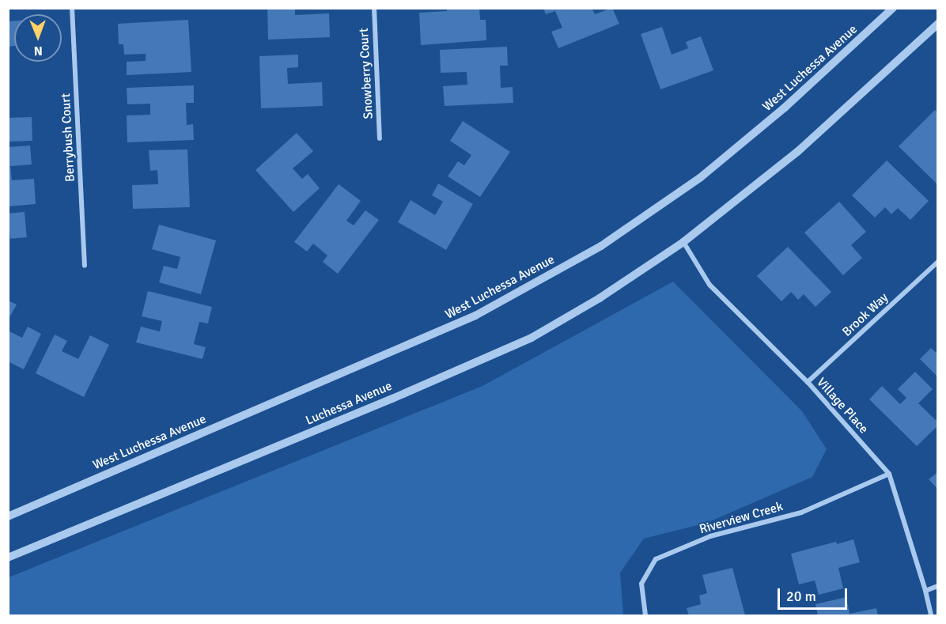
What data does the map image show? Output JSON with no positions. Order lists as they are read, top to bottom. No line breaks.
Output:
{"streets":{"street":["West Luchessa Avenue","Snowberry Court","Berrybush Court","Brook Way","Luchessa Avenue","Village Place","Riverview Creek"]},"crossings":[["Brook Way","Village Place"],["Luchessa Avenue","Village Place"],["Village Place","Riverview Creek"]],"scale_bar":"20 m","north":"bottom"}
